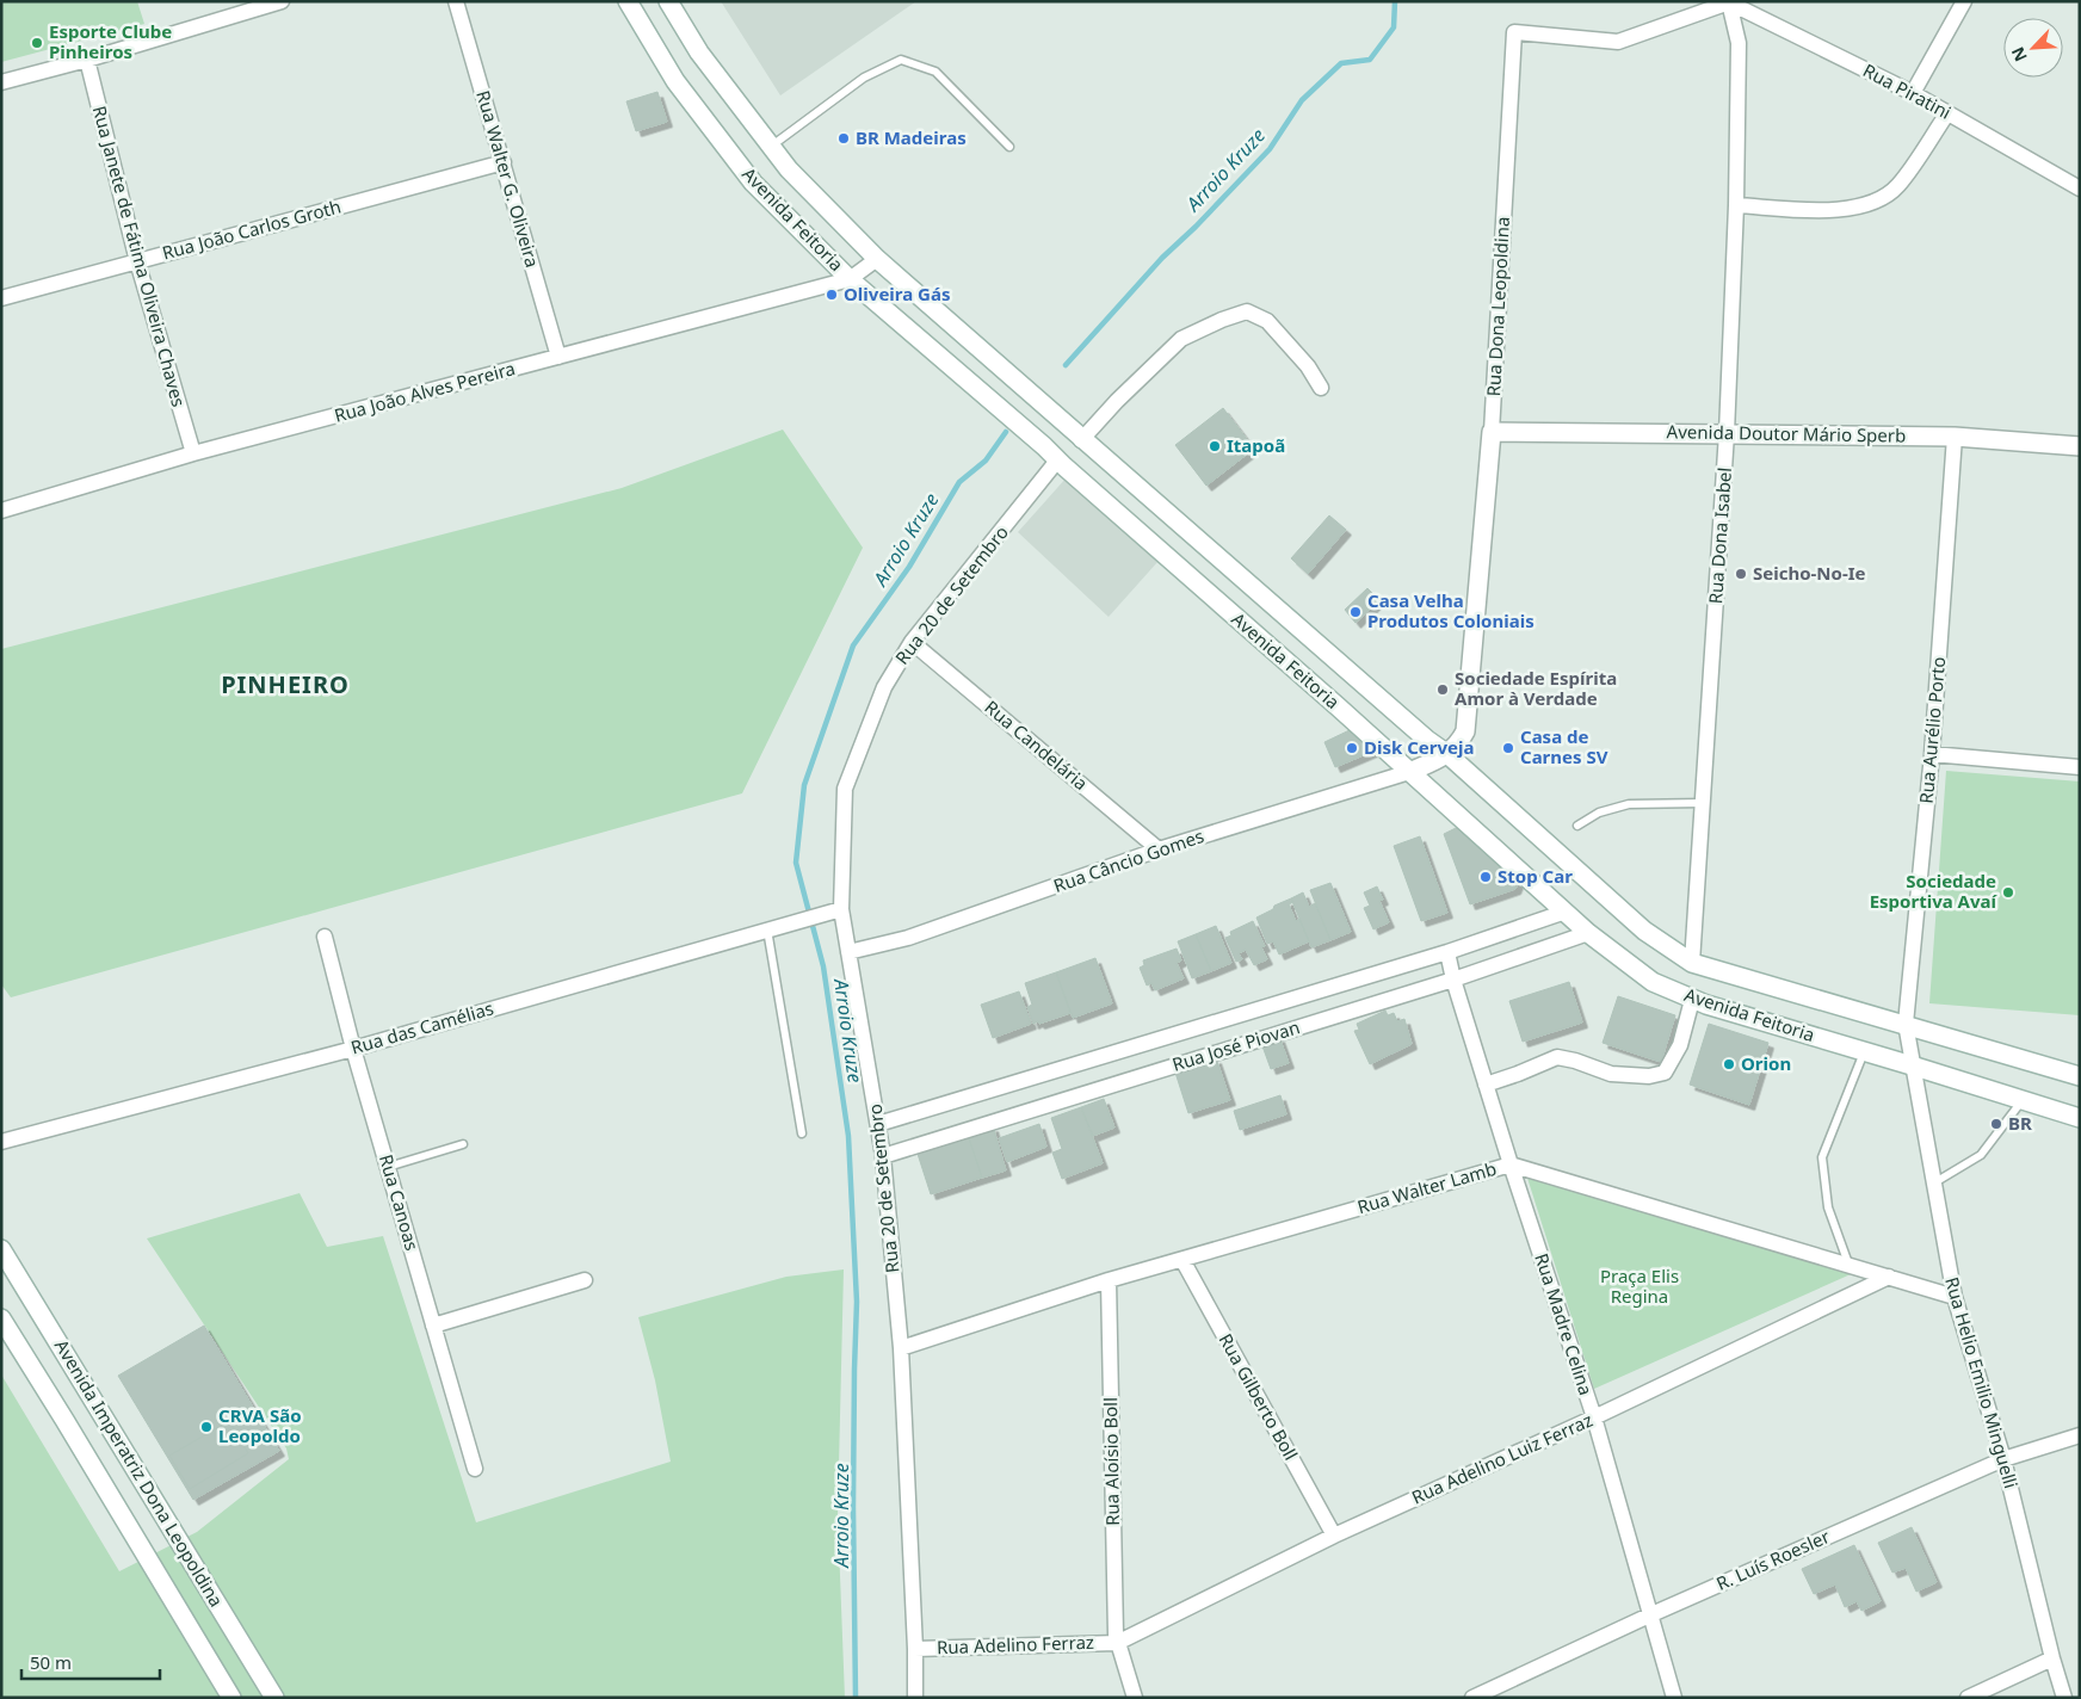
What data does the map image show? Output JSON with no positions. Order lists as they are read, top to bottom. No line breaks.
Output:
{"streets":{"main road":["Avenida Feitoria","Rua Dona Leopoldina","Avenida Doutor Mário Sperb","Avenida Imperatriz Dona Leopoldina"],"street":["Rua Piratini","Rua Walter G. Oliveira","Rua João Carlos Groth","Rua Janete de Fátima Oliveira Chaves","Rua João Alves Pereira","Rua Dona Isabel","Rua 20 de Setembro","Rua Aurélio Porto","Rua Candelária","Rua Câncio Gomes","Rua das Camélias","Rua José Piovan","Rua Walter Lamb","Rua Canoas","Rua Madre Celina","Rua Helio Emilio Minguelli","Rua Gilberto Boll","Rua Adelino Luiz Ferraz","Rua Aloísio Boll","R. Luís Roesler","Rua Adelino Ferraz"]},"crossings":[["Rua Piratini","Rua Dona Leopoldina"],["Rua Piratini","Rua Dona Isabel"],["Rua Walter G. Oliveira","Rua João Carlos Groth"],["Rua Walter G. Oliveira","Rua João Alves Pereira"],["Avenida Feitoria","Rua Dona Leopoldina"],["Avenida Feitoria","Rua João Alves Pereira"],["Avenida Feitoria","Rua Dona Isabel"],["Avenida Feitoria","Rua 20 de Setembro"],["Avenida Feitoria","Rua Aurélio Porto"],["Avenida Feitoria","Rua Câncio Gomes"],["Avenida Feitoria","Rua José Piovan"],["Avenida Feitoria","Rua Helio Emilio Minguelli"],["Rua João Carlos Groth","Rua Janete de Fátima Oliveira Chaves"],["Rua Janete de Fátima Oliveira Chaves","Rua João Alves Pereira"],["Rua Dona Leopoldina","Avenida Doutor Mário Sperb"],["Rua Dona Leopoldina","Rua Dona Isabel"],["Rua Dona Leopoldina","Rua Câncio Gomes"],["Avenida Doutor Mário Sperb","Rua Dona Isabel"],["Avenida Doutor Mário Sperb","Rua Aurélio Porto"],["Rua 20 de Setembro","Rua Candelária"],["Rua 20 de Setembro","Rua Câncio Gomes"],["Rua 20 de Setembro","Rua das Camélias"],["Rua 20 de Setembro","Rua José Piovan"],["Rua 20 de Setembro","Rua Walter Lamb"],["Rua 20 de Setembro","Rua Adelino Ferraz"],["Rua Aurélio Porto","Rua Helio Emilio Minguelli"],["Rua Candelária","Rua Câncio Gomes"],["Rua das Camélias","Rua Canoas"],["Rua José Piovan","Rua Madre Celina"],["Rua Walter Lamb","Rua Madre Celina"],["Rua Walter Lamb","Rua Helio Emilio Minguelli"],["Rua Walter Lamb","Rua Gilberto Boll"],["Rua Walter Lamb","Rua Adelino Luiz Ferraz"],["Rua Walter Lamb","Rua Aloísio Boll"],["Rua Madre Celina","Rua Adelino Luiz Ferraz"],["Rua Madre Celina","R. Luís Roesler"],["Rua Helio Emilio Minguelli","R. Luís Roesler"],["Rua Gilberto Boll","Rua Adelino Luiz Ferraz"],["Rua Adelino Luiz Ferraz","Rua Aloísio Boll"],["Rua Adelino Luiz Ferraz","Rua Adelino Ferraz"],["Rua Aloísio Boll","Rua Adelino Ferraz"]],"districts":["PINHEIRO"],"water":["Arroio Kruze"],"parks":["Praça Elis Regina"],"places":["Esporte Clube Pinheiros","BR Madeiras","Oliveira Gás","Itapoã","Seicho-No-Ie","Casa Velha Produtos Coloniais","Sociedade Espírita Amor à Verdade","Disk Cerveja","Casa de Carnes SV","Stop Car","Sociedade Esportiva Avaí","Orion","BR","CRVA São Leopoldo"],"scale_bar":"50 m","north":"bottom left"}
